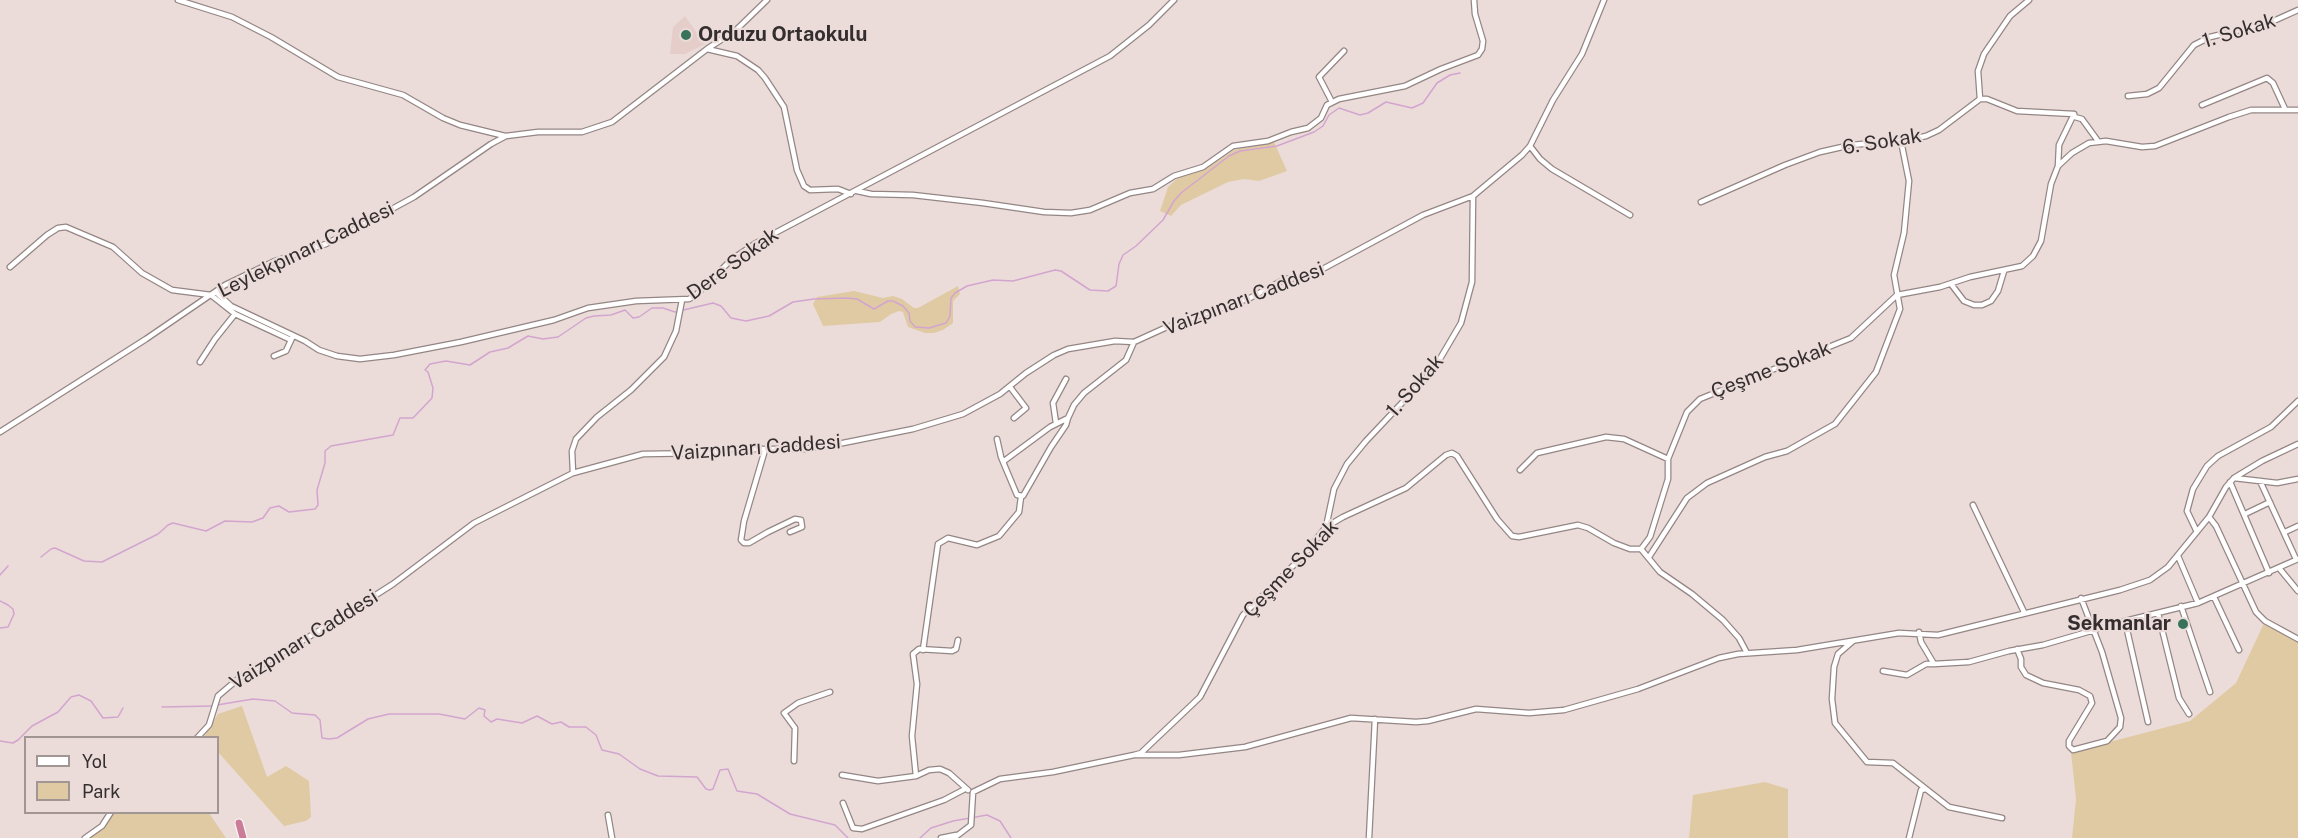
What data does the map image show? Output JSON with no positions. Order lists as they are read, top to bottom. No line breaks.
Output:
{"streets":{"street":["1. Sokak","6. Sokak","Leylekpınarı Caddesi","Dere Sokak","Vaizpınarı Caddesi","Çeşme Sokak"]},"crossings":[["1. Sokak","Vaizpınarı Caddesi"],["1. Sokak","Çeşme Sokak"],["Leylekpınarı Caddesi","Dere Sokak"]],"places":["Orduzu Ortaokulu","Sekmanlar"],"legend":["Yol","Park"]}
